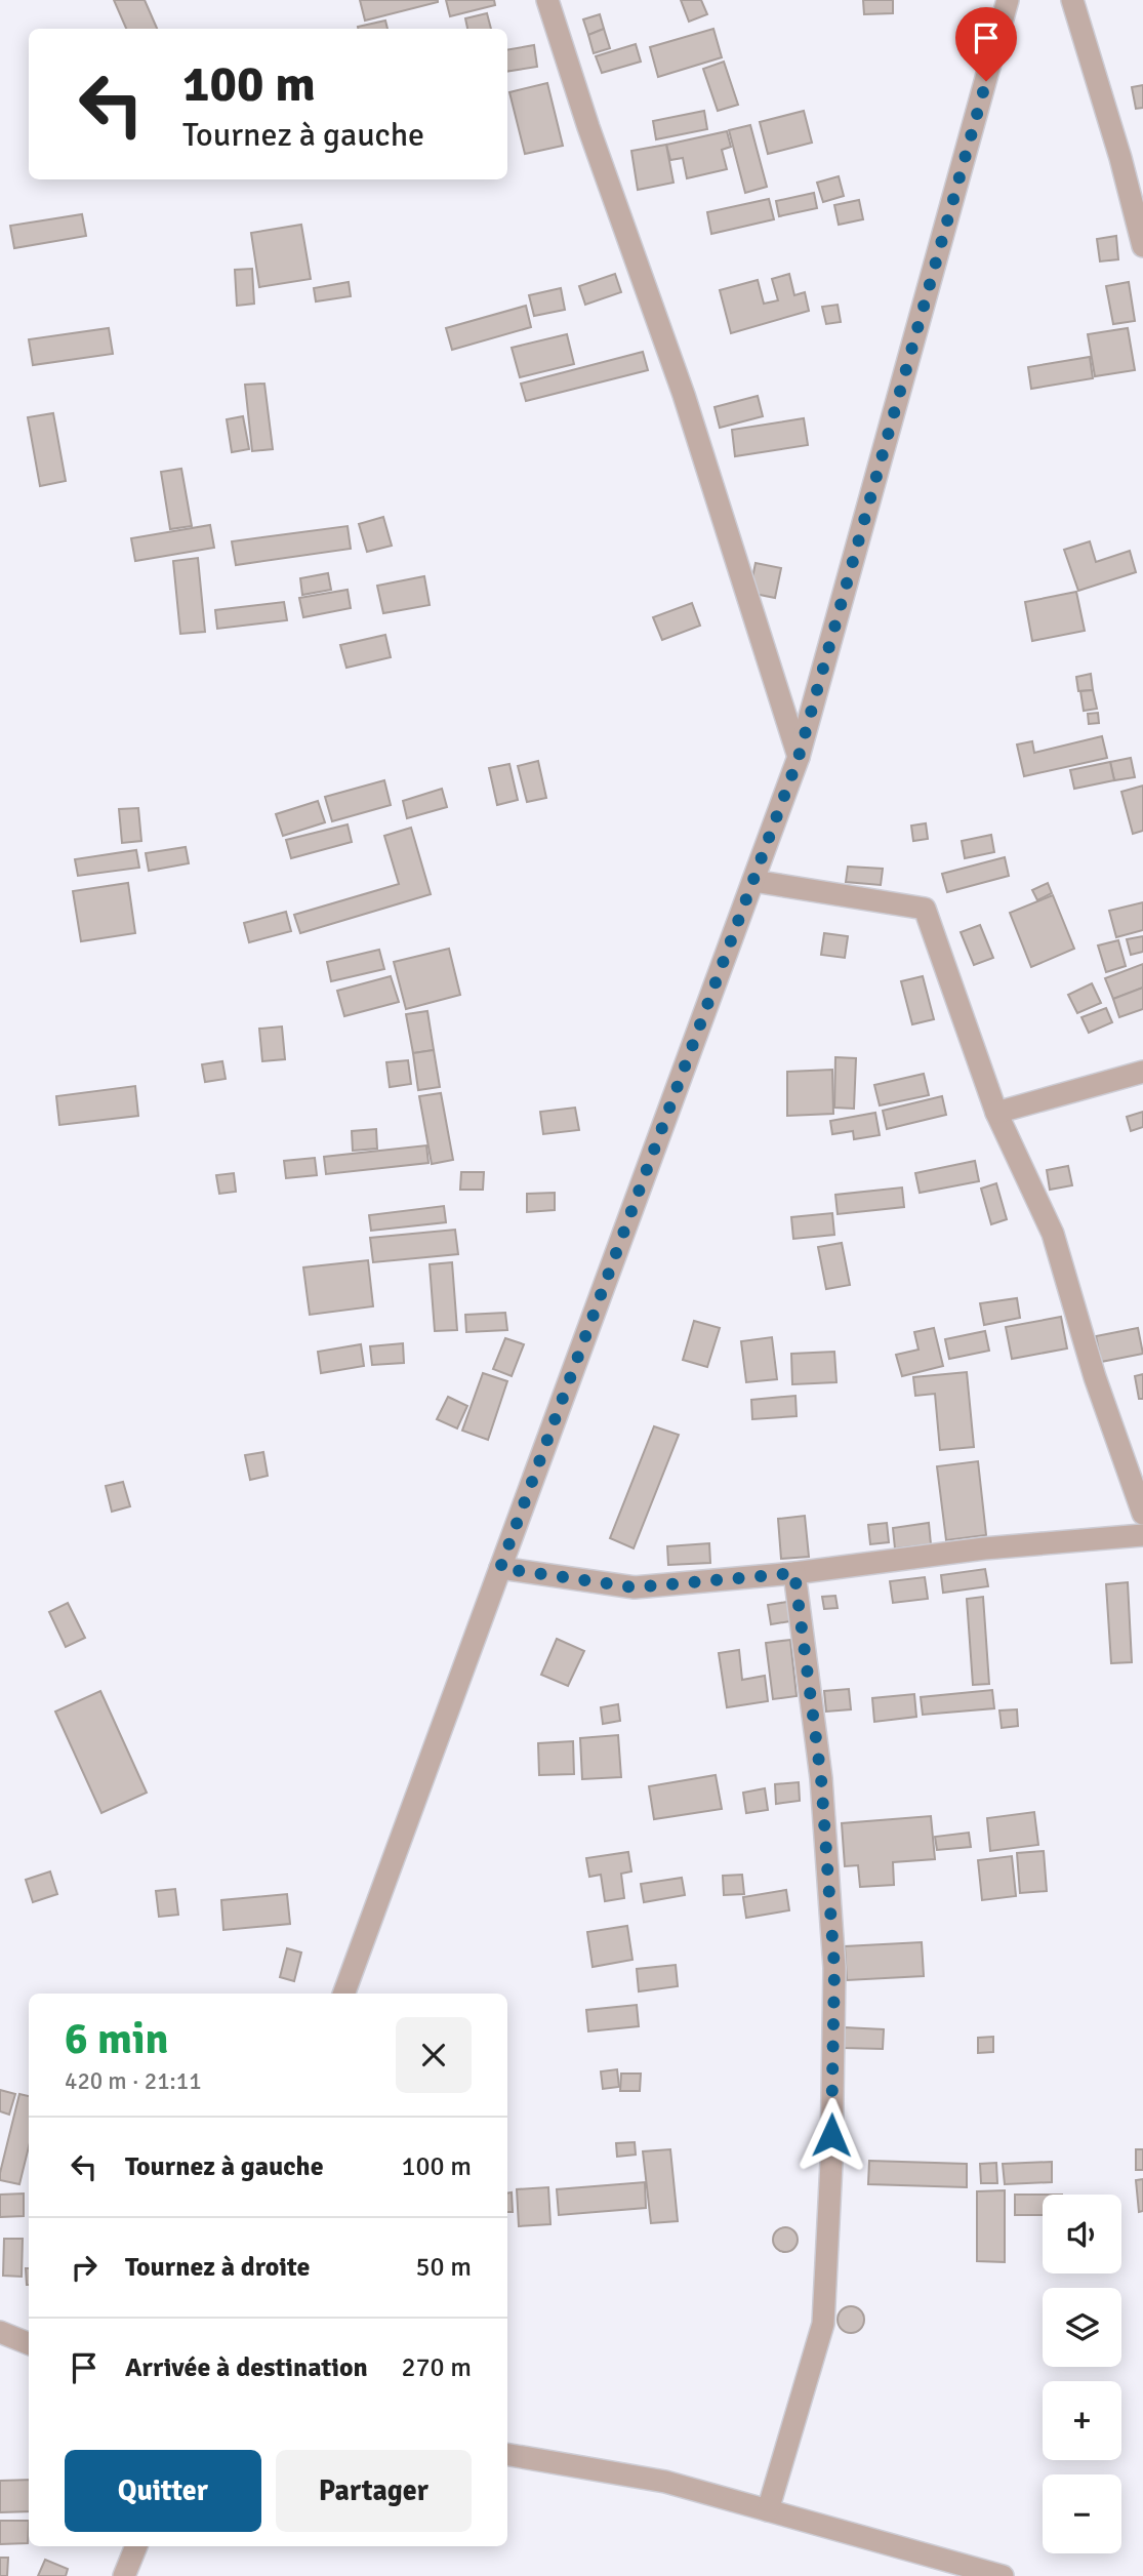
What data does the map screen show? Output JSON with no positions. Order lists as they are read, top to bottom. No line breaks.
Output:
{"page":{"turn":["100 m","Tournez à gauche"],"heading":["6 min","420 m · 21:11"],"list":[{"name":"Tournez à gauche","value":"100 m"},{"name":"Tournez à droite","value":"50 m"},{"name":"Arrivée à destination","value":"270 m"}],"map_buttons":["+","−"],"buttons":["Quitter","Partager"]}}
